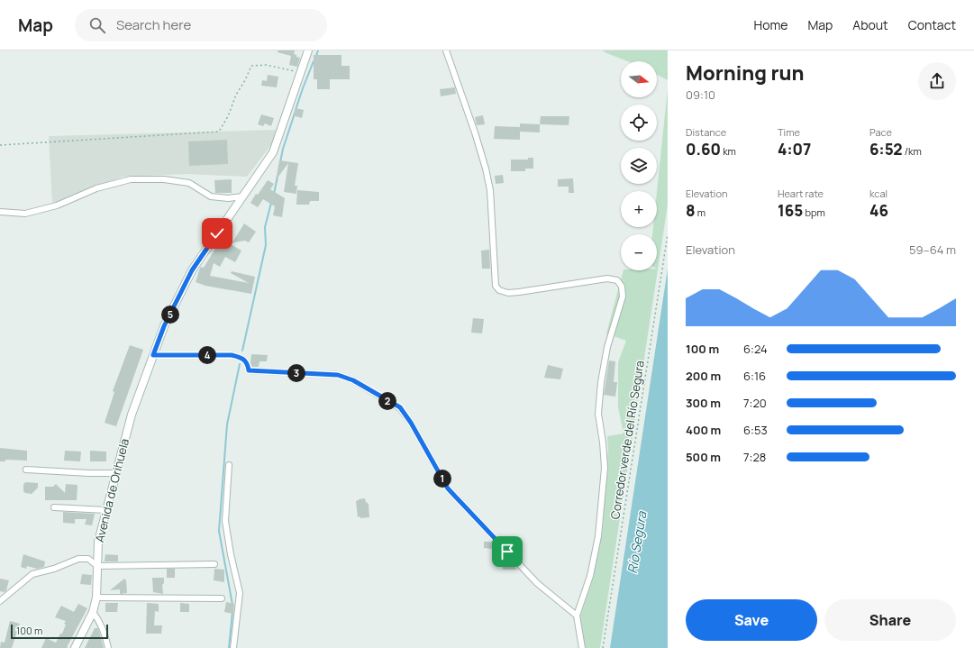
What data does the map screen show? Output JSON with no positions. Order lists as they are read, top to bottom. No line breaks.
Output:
{"streets":{"street":["Avenida de Orihuela"],"path":["Corredor verde del Río Segura"]},"water":["Río Segura"],"scale_bar":"100 m","north":"right","page":{"header":"Map","search":"Search here","nav":["Home","Map","About","Contact"],"heading":["Morning run","09:10"],"map_buttons":["+","−"],"stats":[["Distance","0.60 km"],["Time","4:07"],["Pace","6:52 /km"],["Elevation","8 m"],["Heart rate","165 bpm"],["kcal","46"]],"chart":["Elevation","59–64 m"],"pins":["5","4","3","2","1"],"list":[{"name":"100 m","note":"6:24"},{"name":"200 m","note":"6:16"},{"name":"300 m","note":"7:20"},{"name":"400 m","note":"6:53"},{"name":"500 m","note":"7:28"}],"buttons":["Save","Share"],"scale":"100 m"}}
